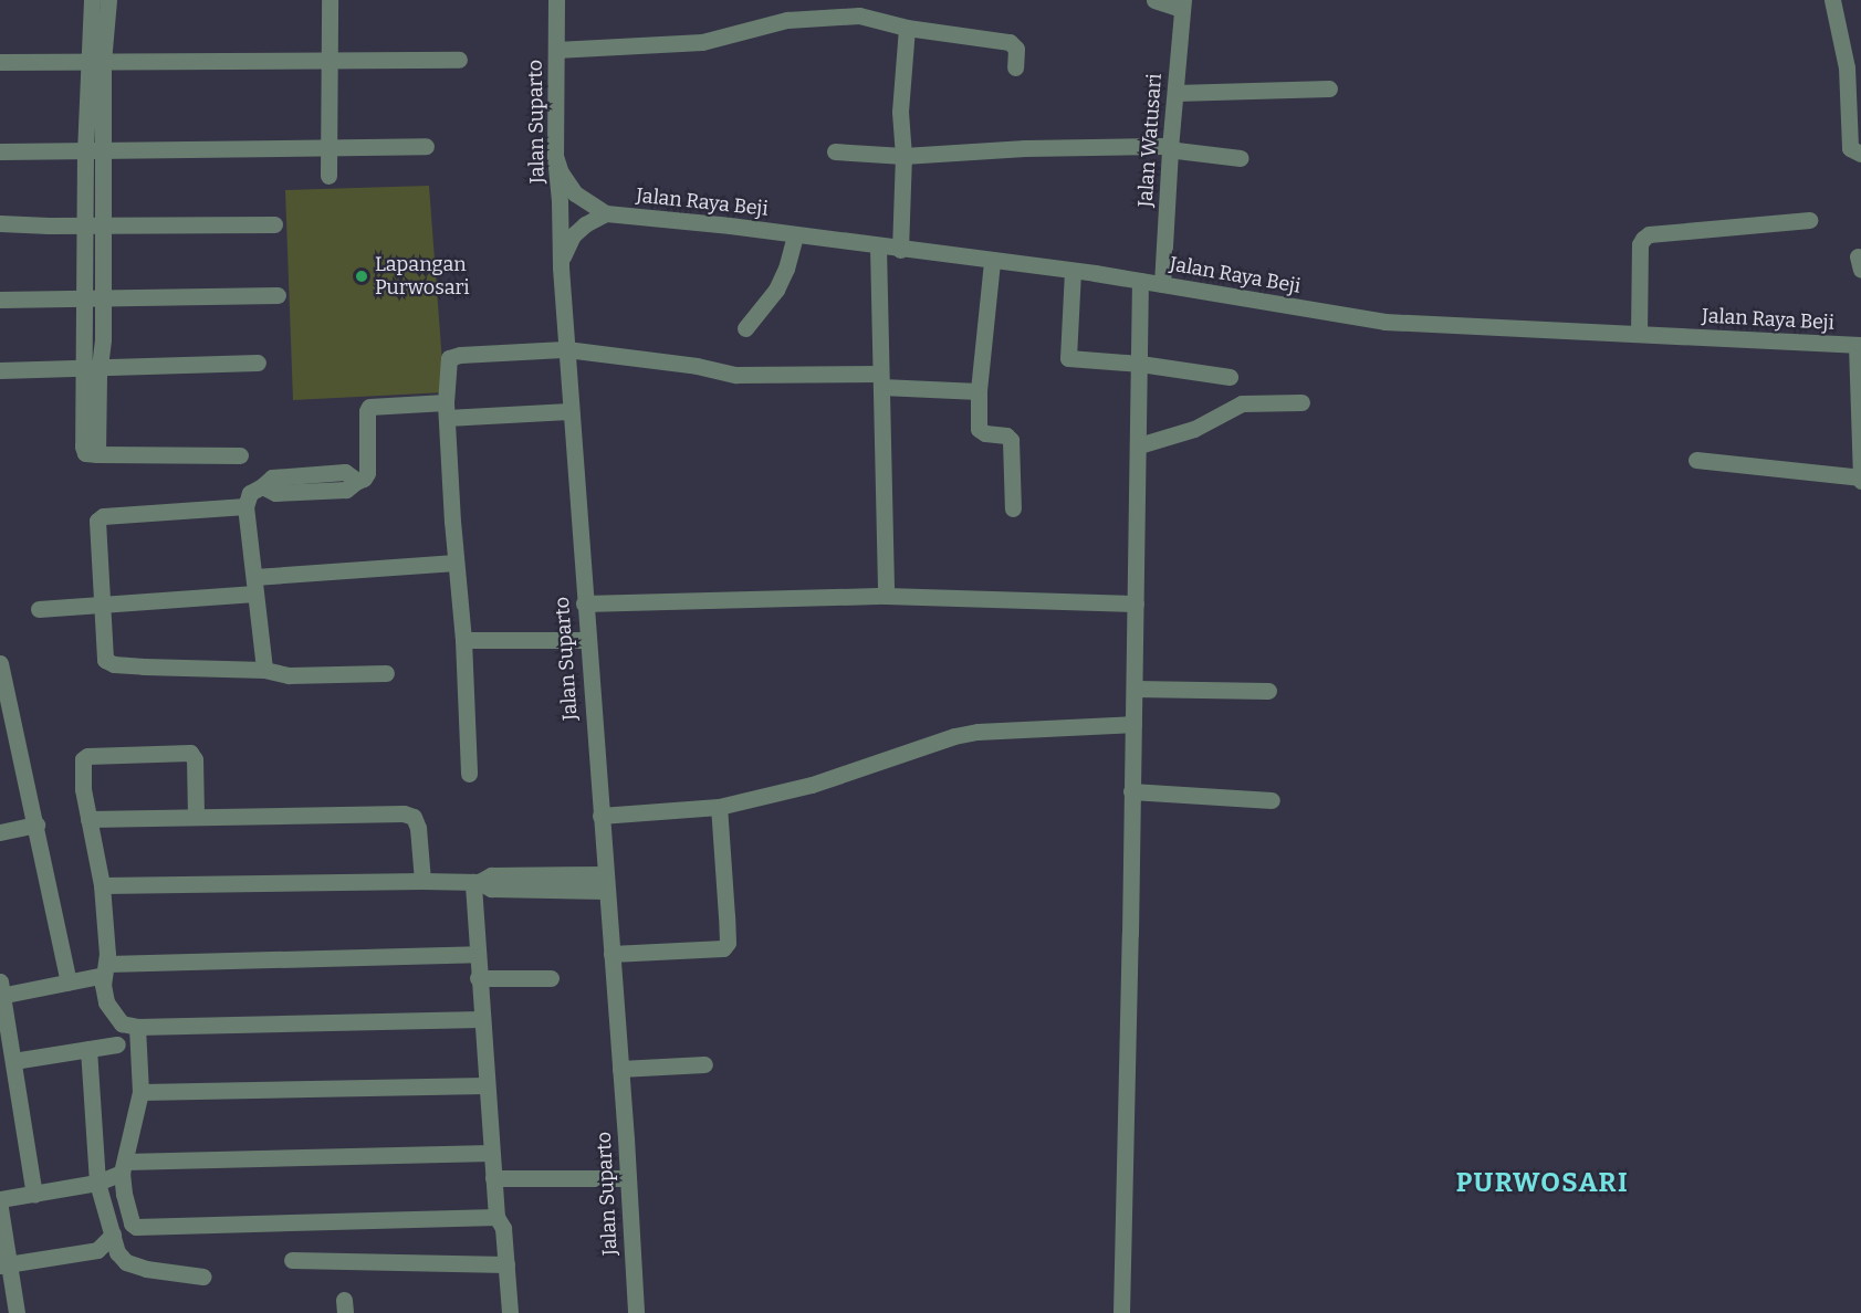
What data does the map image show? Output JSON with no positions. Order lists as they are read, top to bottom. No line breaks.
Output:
{"streets":{"street":["Jalan Suparto","Jalan Watusari","Jalan Raya Beji"]},"crossings":[["Jalan Watusari","Jalan Raya Beji"]],"districts":["PURWOSARI"],"places":["Lapangan Purwosari"]}
